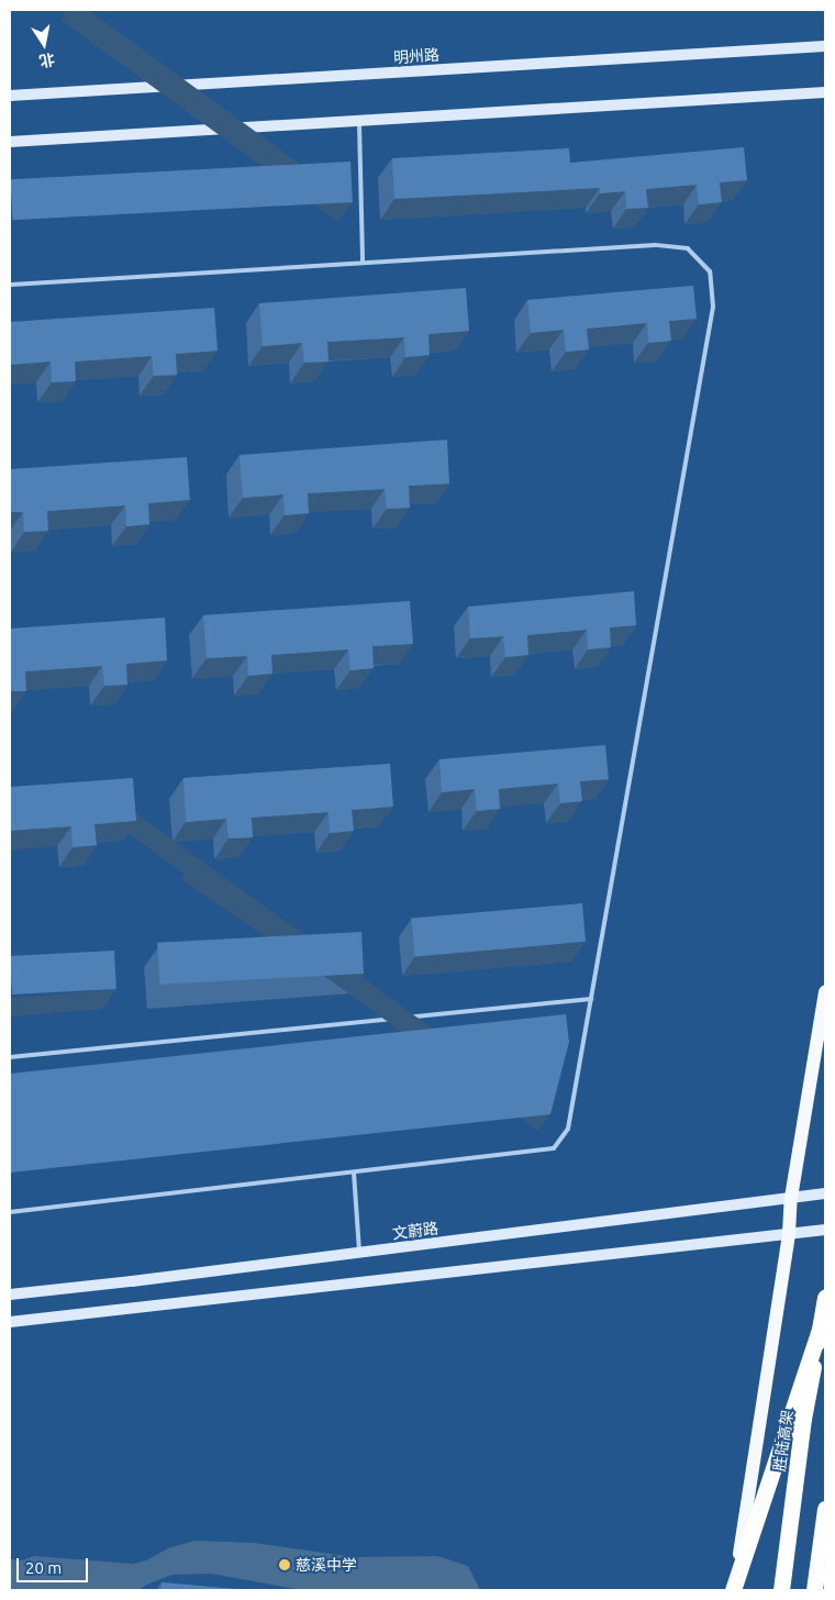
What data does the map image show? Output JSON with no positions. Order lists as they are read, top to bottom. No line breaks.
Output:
{"streets":{"highway":["胜陆高架"],"main road":["明州路","文蔚路"]},"places":["慈溪中学"],"scale_bar":"20 m","north":"bottom"}
